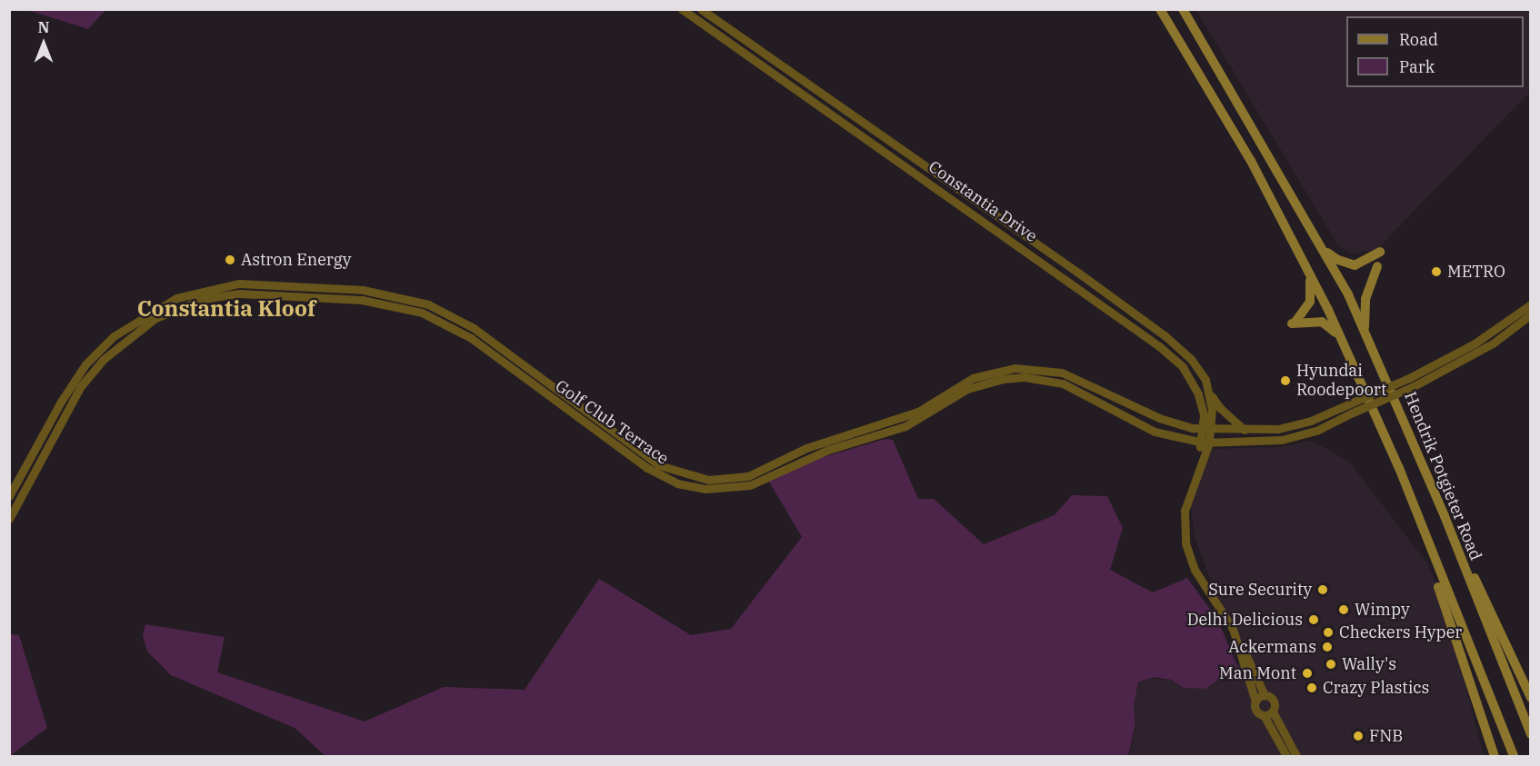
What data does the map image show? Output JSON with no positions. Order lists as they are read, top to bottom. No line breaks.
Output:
{"streets":{"main road":["Hendrik Potgieter Road"],"street":["Constantia Drive","Golf Club Terrace"]},"crossings":[["Constantia Drive","Golf Club Terrace"]],"districts":["Constantia Kloof"],"places":["Astron Energy","METRO","Hyundai Roodepoort","Sure Security","Wimpy","Delhi Delicious","Checkers Hyper","Ackermans","Wally's","Man Mont","Crazy Plastics","FNB"],"legend":["Road","Park"],"north":"top"}
